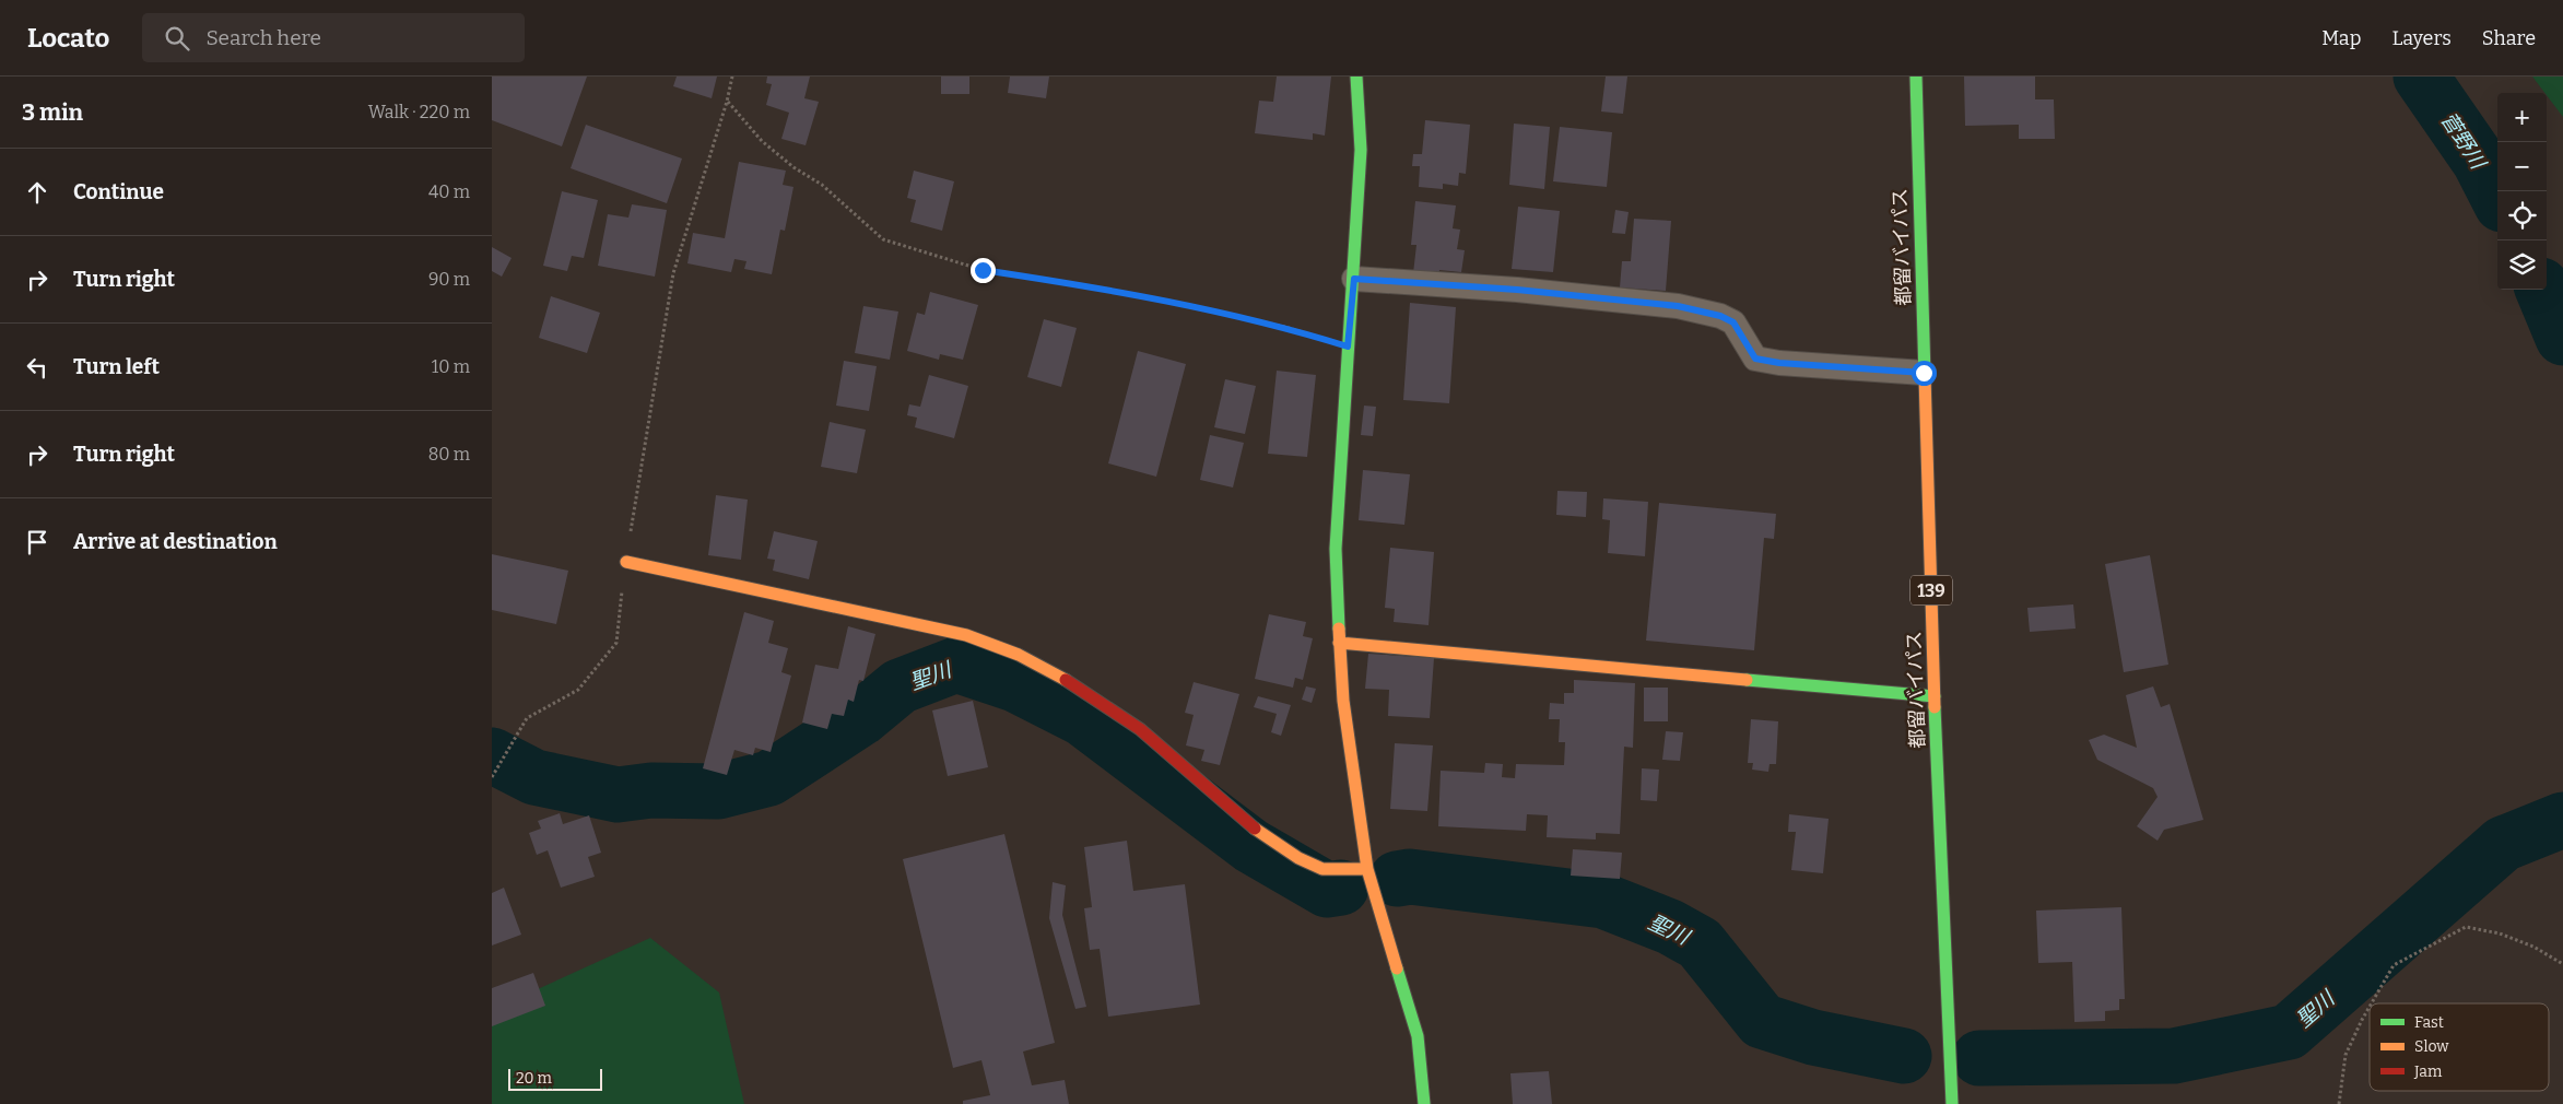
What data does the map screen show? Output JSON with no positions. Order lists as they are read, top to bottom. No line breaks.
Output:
{"streets":{"main road":["都留バイパス","139"]},"water":["菅野川","聖川"],"legend":["Fast","Slow","Jam"],"scale_bar":"20 m","page":{"header":"Locato","search":"Search here","nav":["Map","Layers","Share"],"heading":["3 min","Walk · 220 m"],"map_buttons":["+","−"],"list":[["Continue","40 m"],["Turn right","90 m"],["Turn left","10 m"],["Turn right","80 m"],"Arrive at destination"],"scale":"20 m"}}
